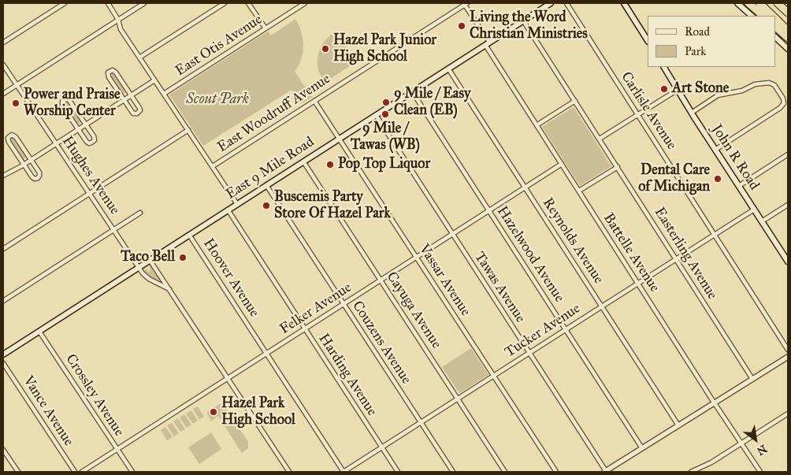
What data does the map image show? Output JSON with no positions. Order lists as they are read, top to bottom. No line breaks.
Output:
{"streets":{"main road":["John R Road","East 9 Mile Road"],"street":["East Otis Avenue","Carlisle Avenue","East Woodruff Avenue","Hughes Avenue","Reynolds Avenue","Battelle Avenue","Easterling Avenue","Hazelwood Avenue","Hoover Avenue","Vassar Avenue","Tawas Avenue","Felker Avenue","Cayuga Avenue","Tucker Avenue","Couzens Avenue","Harding Avenue","Crossley Avenue","Vance Avenue"]},"crossings":[["Carlisle Avenue","Tucker Avenue"],["East Woodruff Avenue","Battelle Avenue"],["East Woodruff Avenue","Vassar Avenue"],["John R Road","Tucker Avenue"],["East 9 Mile Road","Hughes Avenue"],["East 9 Mile Road","Reynolds Avenue"],["East 9 Mile Road","Battelle Avenue"],["East 9 Mile Road","Easterling Avenue"],["East 9 Mile Road","Hazelwood Avenue"],["East 9 Mile Road","Hoover Avenue"],["East 9 Mile Road","Vassar Avenue"],["East 9 Mile Road","Tawas Avenue"],["East 9 Mile Road","Cayuga Avenue"],["East 9 Mile Road","Couzens Avenue"],["East 9 Mile Road","Harding Avenue"],["East 9 Mile Road","Crossley Avenue"],["Hughes Avenue","Felker Avenue"],["Reynolds Avenue","Felker Avenue"],["Reynolds Avenue","Tucker Avenue"],["Battelle Avenue","Felker Avenue"],["Battelle Avenue","Tucker Avenue"],["Easterling Avenue","Tucker Avenue"],["Hazelwood Avenue","Felker Avenue"],["Hazelwood Avenue","Tucker Avenue"],["Hoover Avenue","Felker Avenue"],["Hoover Avenue","Tucker Avenue"],["Vassar Avenue","Felker Avenue"],["Vassar Avenue","Tucker Avenue"],["Tawas Avenue","Felker Avenue"],["Tawas Avenue","Tucker Avenue"],["Felker Avenue","Cayuga Avenue"],["Felker Avenue","Couzens Avenue"],["Felker Avenue","Harding Avenue"],["Felker Avenue","Crossley Avenue"],["Cayuga Avenue","Tucker Avenue"],["Tucker Avenue","Couzens Avenue"],["Tucker Avenue","Harding Avenue"]],"parks":["Scout Park"],"places":["Living the Word Christian Ministries","Hazel Park Junior High School","Art Stone","9 Mile / Easy Clean (EB)","Power and Praise Worship Center","9 Mile / Tawas (WB)","Pop Top Liquor","Dental Care of Michigan","Buscemis Party Store Of Hazel Park","Taco Bell","Hazel Park High School"],"legend":["Road","Park"],"north":"bottom right"}
